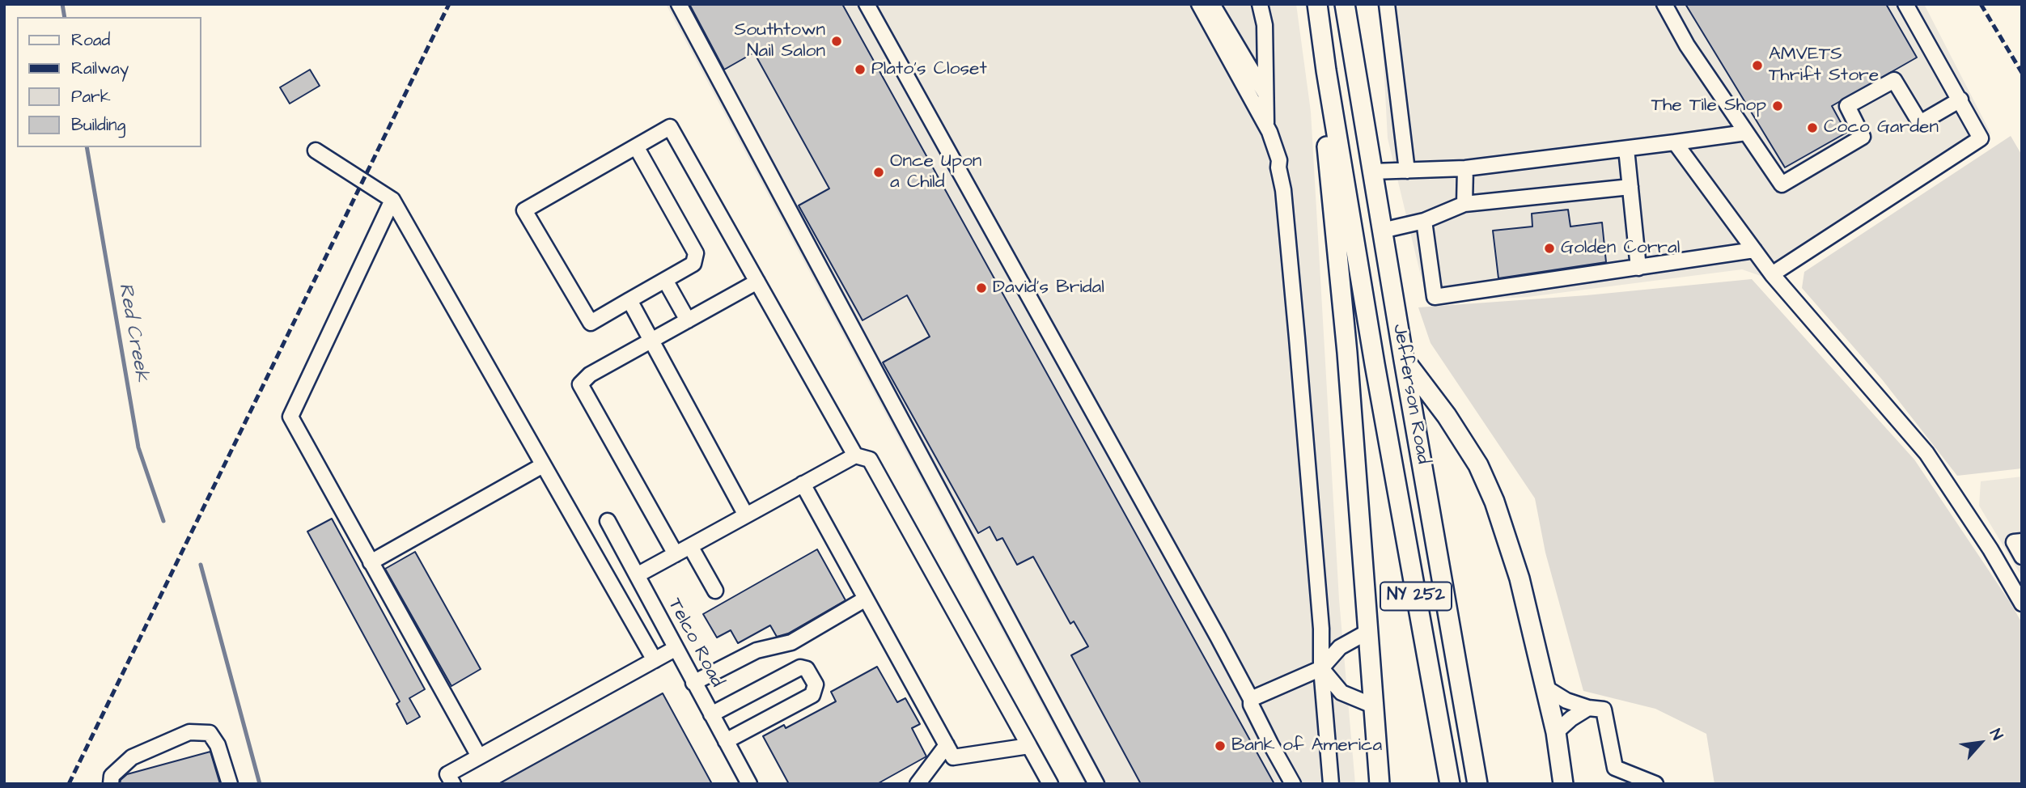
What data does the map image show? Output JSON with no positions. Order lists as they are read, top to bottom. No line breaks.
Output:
{"streets":{"main road":["Jefferson Road","NY 252"],"street":["Telco Road"]},"water":["Red Creek"],"places":["Southtown Nail Salon","AMVETS Thrift Store","Plato's Closet","The Tile Shop","Coco Garden","Once Upon a Child","Golden Corral","David's Bridal","Bank of America"],"legend":["Road","Railway","Park","Building"],"north":"top right"}
